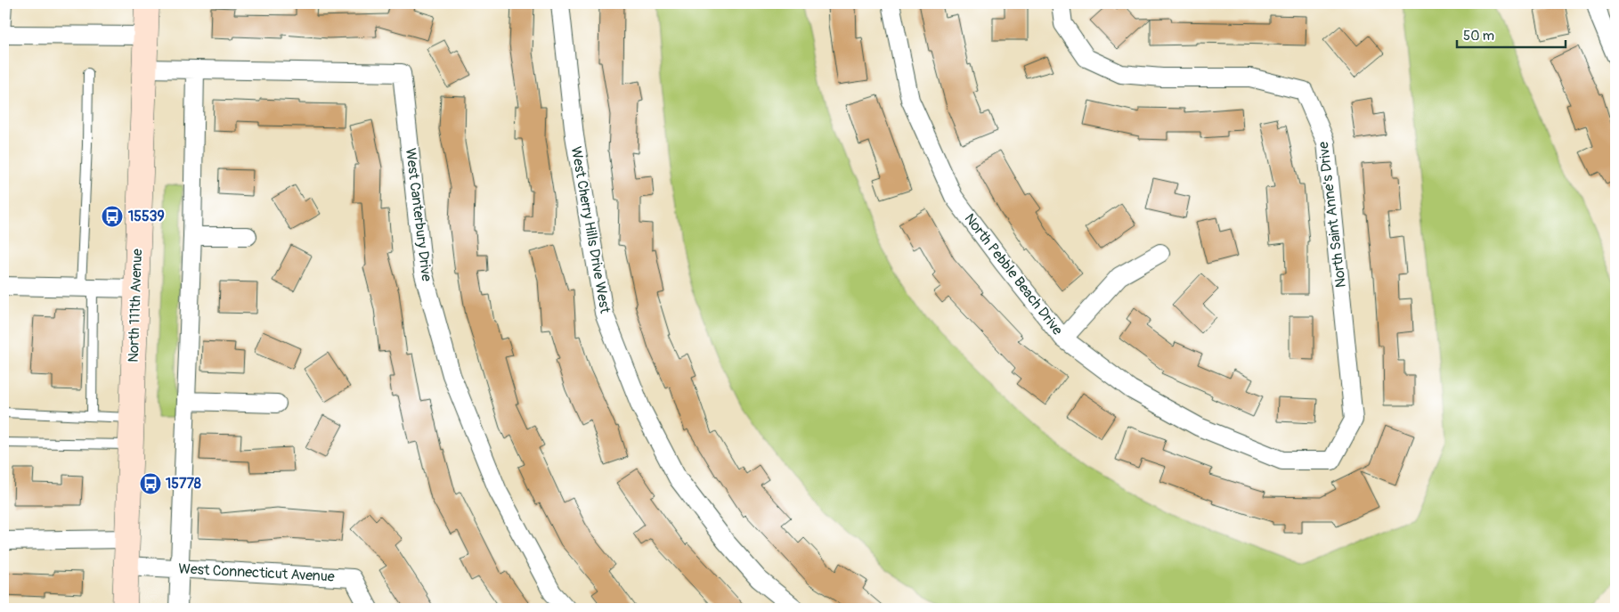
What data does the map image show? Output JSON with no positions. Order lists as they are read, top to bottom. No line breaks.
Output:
{"streets":{"street":["West Canterbury Drive","North Saint Anne's Drive","West Cherry Hills Drive West","North Pebble Beach Drive","North 111th Avenue","West Connecticut Avenue"]},"crossings":[["West Canterbury Drive","North 111th Avenue"],["North Saint Anne's Drive","North Pebble Beach Drive"],["North 111th Avenue","West Connecticut Avenue"]],"places":{"bus stop":["15539","15778"]},"scale_bar":"50 m"}
